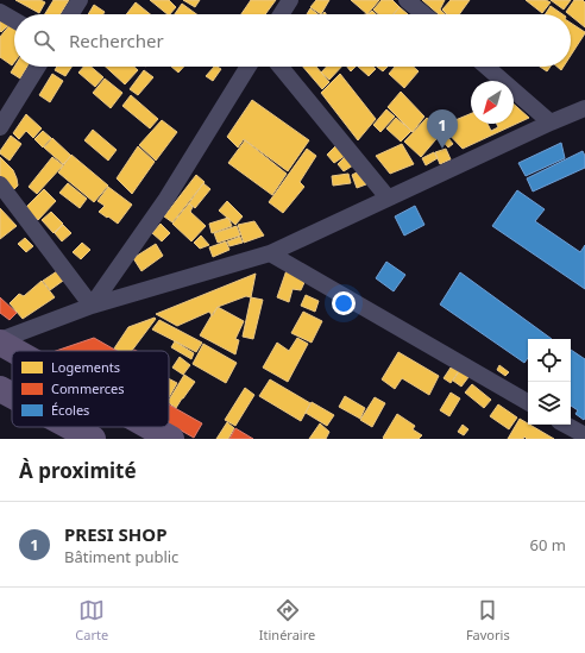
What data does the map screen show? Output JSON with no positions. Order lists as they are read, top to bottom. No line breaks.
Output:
{"legend":["Logements","Commerces","Écoles"],"north":"bottom left","page":{"search":"Rechercher","pins":"1","heading":"À proximité","list":[{"mark":"1","name":"PRESI SHOP","note":"Bâtiment public","value":"60 m"}],"nav":["Carte","Itinéraire","Favoris"]}}
